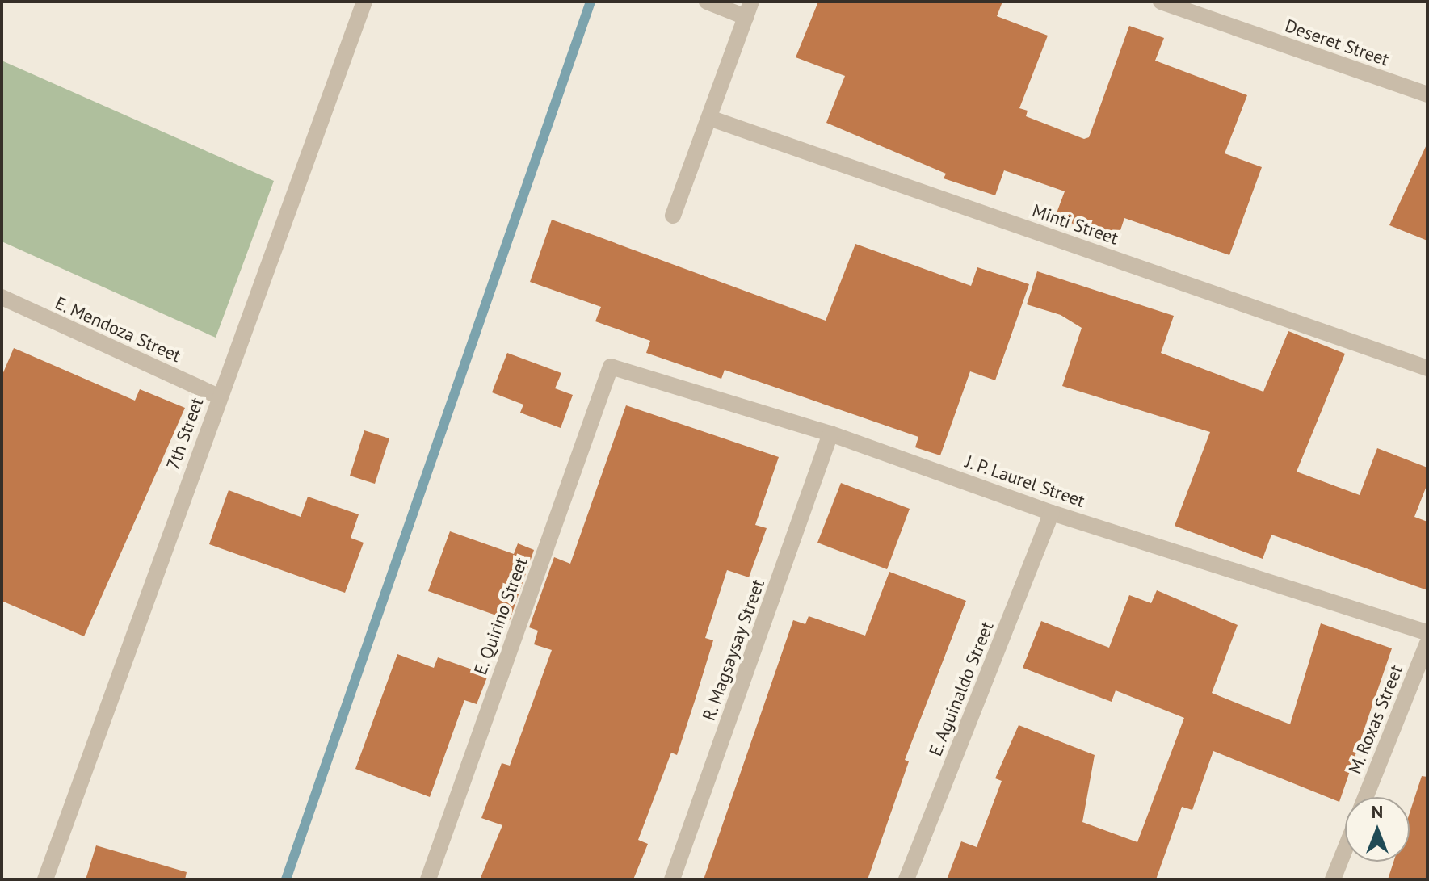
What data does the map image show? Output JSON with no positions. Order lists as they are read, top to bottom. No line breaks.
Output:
{"streets":{"street":["Deseret Street","Minti Street","E. Mendoza Street","7th Street","J. P. Laurel Street","E. Quirino Street","R. Magsaysay Street","E. Aguinaldo Street","M. Roxas Street"]},"crossings":[["E. Mendoza Street","7th Street"],["J. P. Laurel Street","E. Quirino Street"],["J. P. Laurel Street","R. Magsaysay Street"],["J. P. Laurel Street","E. Aguinaldo Street"]],"north":"top"}
